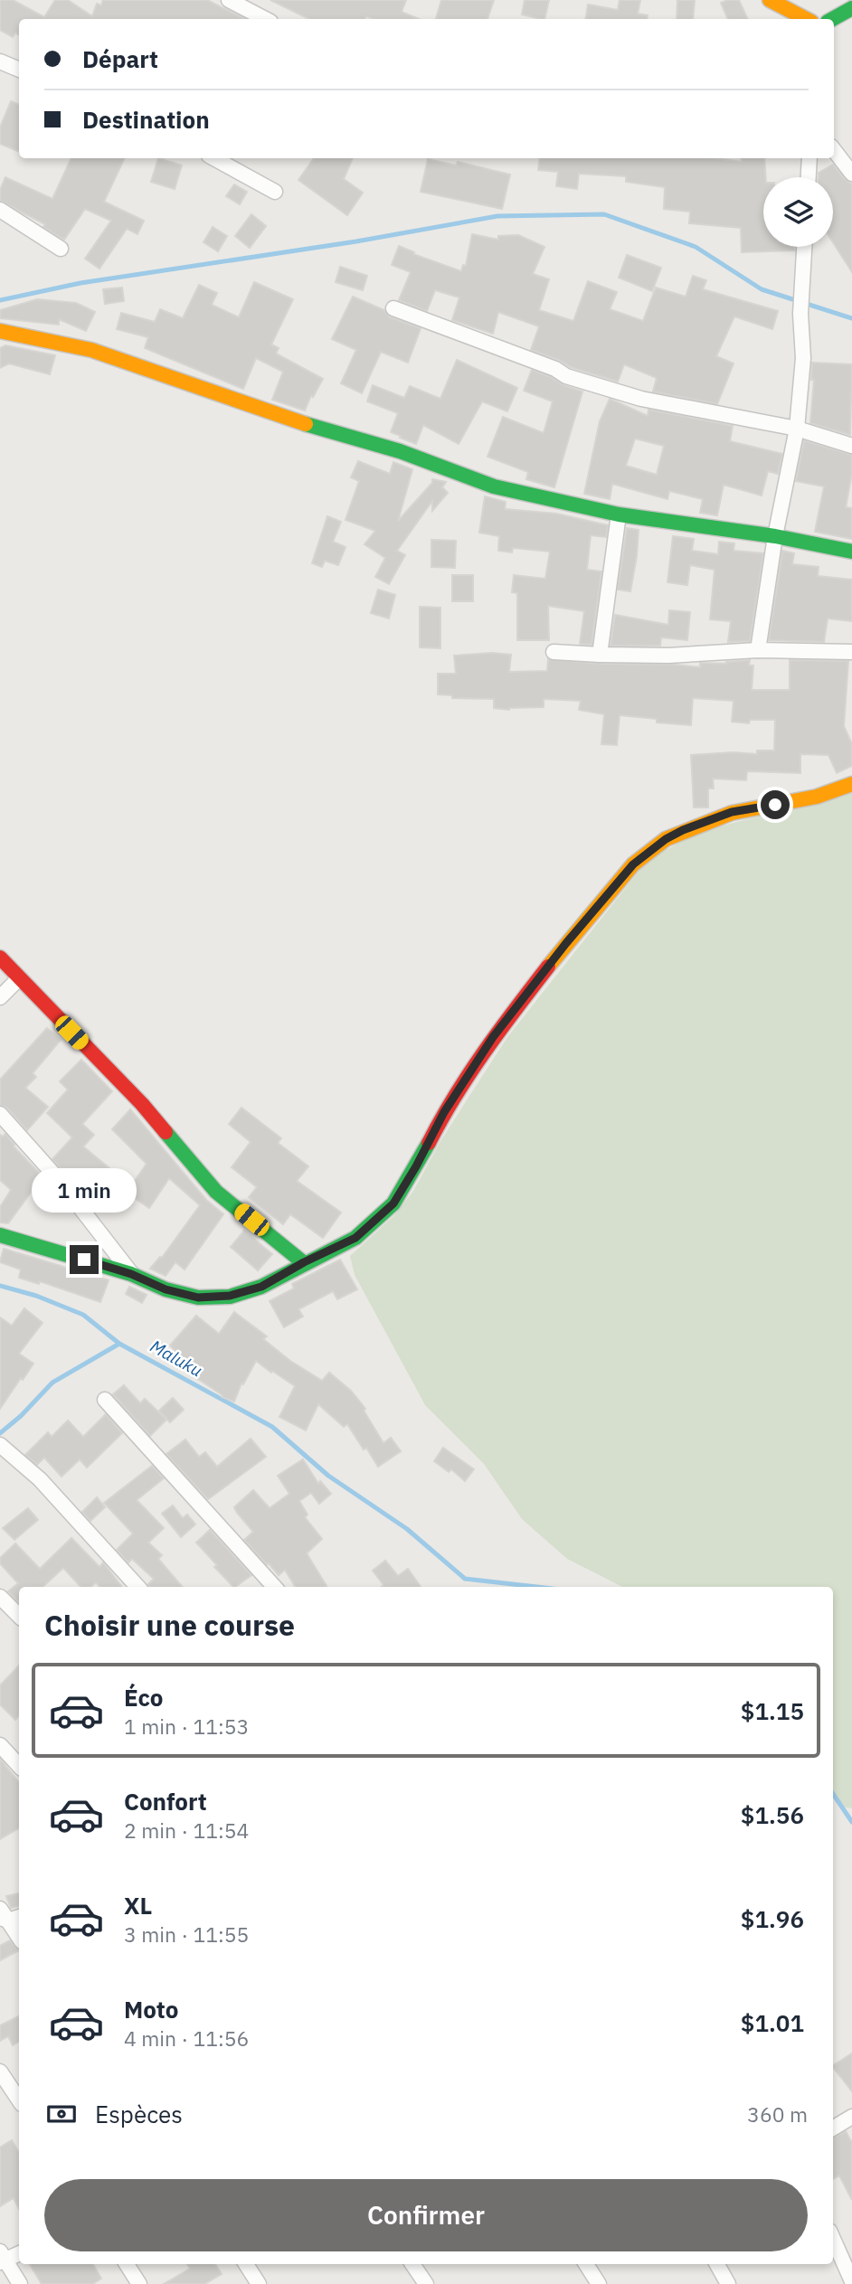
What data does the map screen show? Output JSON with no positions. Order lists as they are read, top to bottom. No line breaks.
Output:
{"water":["Maluku"],"page":{"banner":["Départ","Destination"],"bubble":"1 min","heading":"Choisir une course","list":[{"name":"Éco","note":"1 min · 11:53","value":"$1.15"},{"name":"Confort","note":"2 min · 11:54","value":"$1.56"},{"name":"XL","note":"3 min · 11:55","value":"$1.96"},{"name":"Moto","note":"4 min · 11:56","value":"$1.01"}],"pay":["Espèces","360 m"],"buttons":"Confirmer"}}
